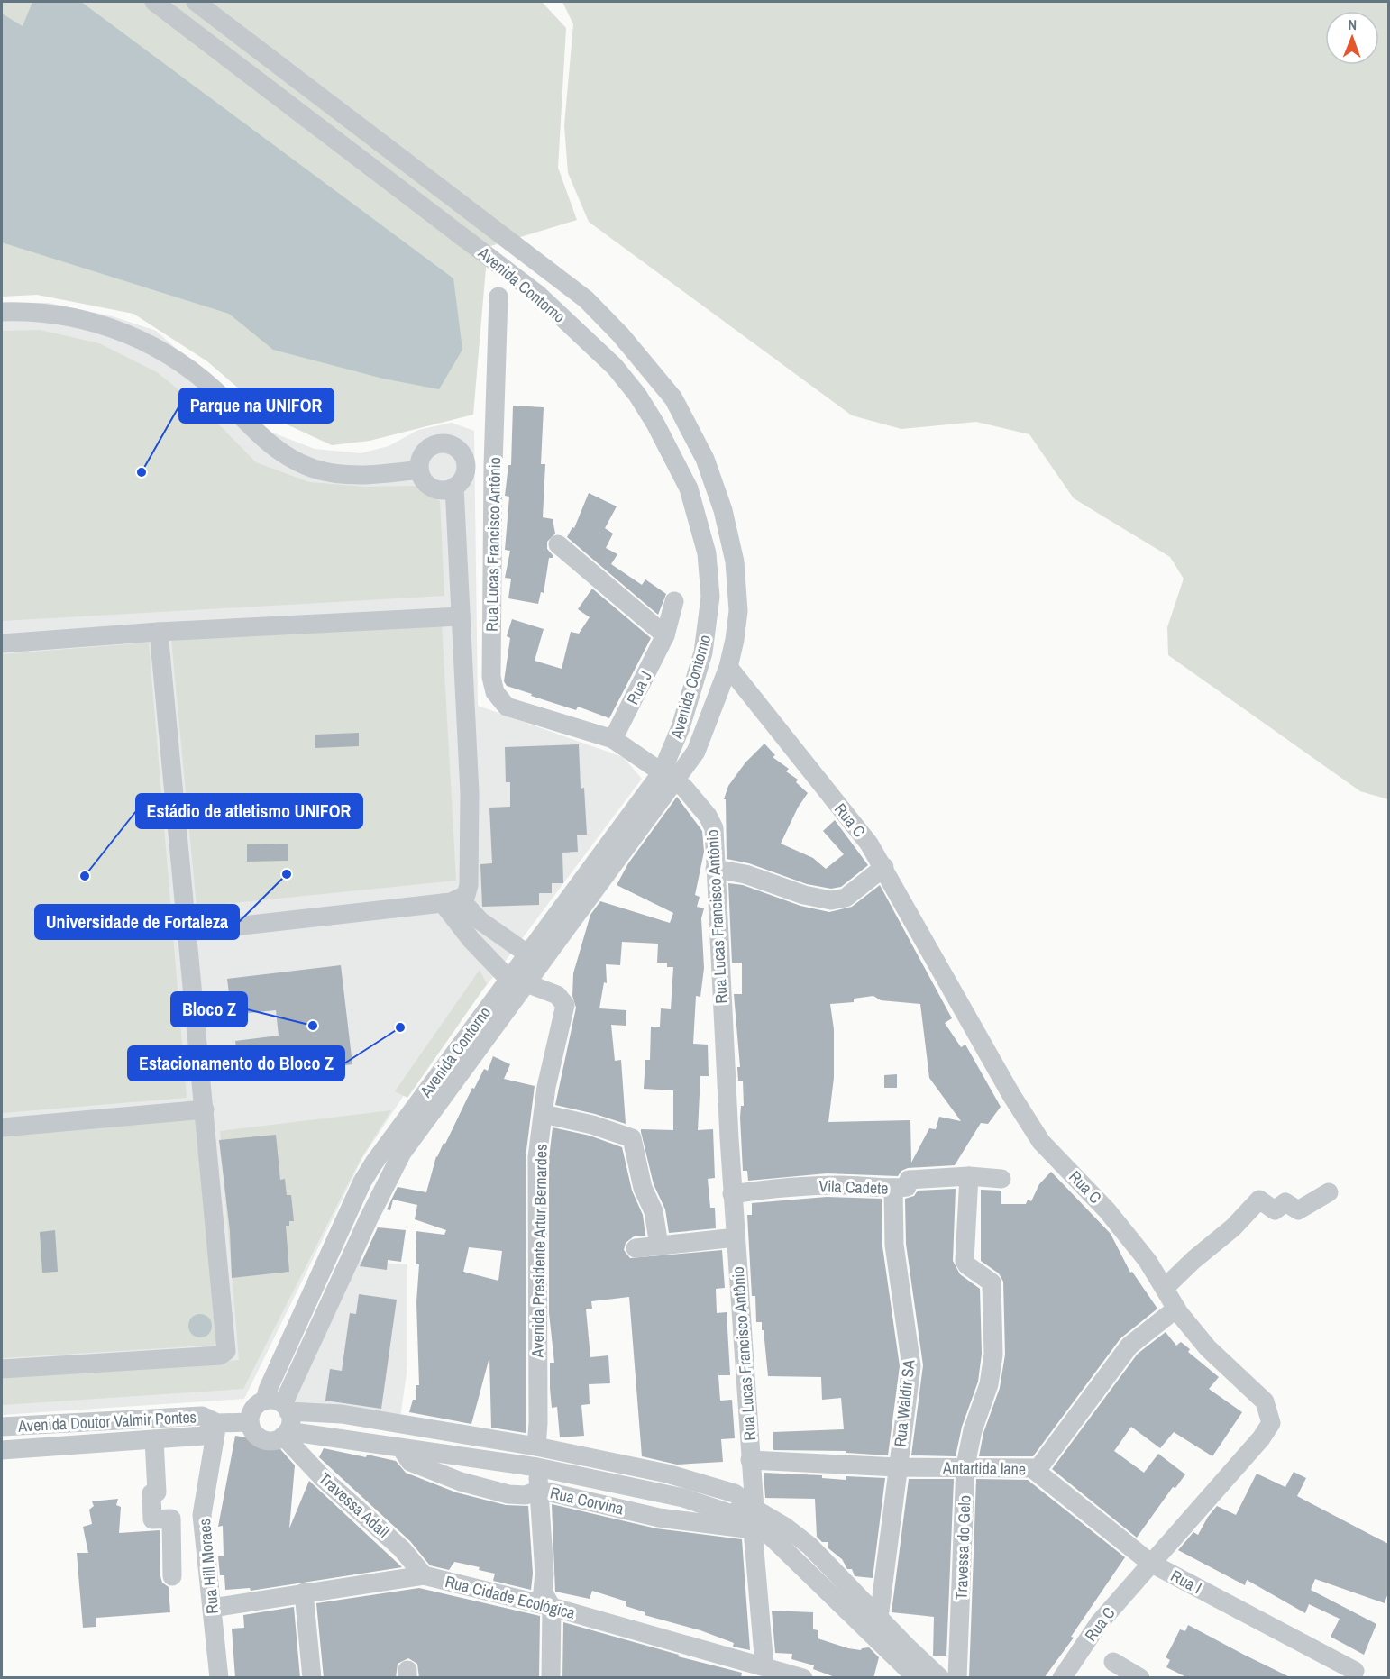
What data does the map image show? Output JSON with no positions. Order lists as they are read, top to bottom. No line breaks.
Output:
{"streets":{"street":["Avenida Contorno","Rua Lucas Francisco Antônio","Rua J","Rua C","Vila Cadete","Avenida Presidente Artur Bernardes","Rua Waldir SA","Avenida Doutor Valmir Pontes","Antartida lane","Rua Corvina","Travessa Adail","Travessa do Gelo","Rua Hill Moraes","Rua I","Rua Cidade Ecológica"]},"crossings":[["Avenida Contorno","Rua Lucas Francisco Antônio"],["Avenida Contorno","Rua C"],["Avenida Contorno","Avenida Presidente Artur Bernardes"],["Avenida Contorno","Travessa Adail"],["Rua Lucas Francisco Antônio","Rua J"],["Rua Lucas Francisco Antônio","Vila Cadete"],["Rua Lucas Francisco Antônio","Antartida lane"],["Rua Lucas Francisco Antônio","Rua Corvina"],["Rua Lucas Francisco Antônio","Rua Cidade Ecológica"],["Rua C","Antartida lane"],["Rua C","Rua I"],["Vila Cadete","Rua Waldir SA"],["Vila Cadete","Travessa do Gelo"],["Rua Waldir SA","Antartida lane"],["Avenida Doutor Valmir Pontes","Rua Hill Moraes"],["Antartida lane","Travessa do Gelo"],["Antartida lane","Rua I"],["Travessa Adail","Rua Cidade Ecológica"],["Rua Hill Moraes","Rua Cidade Ecológica"]],"places":["Parque na UNIFOR","Universidade de Fortaleza","Estádio de atletismo UNIFOR","Bloco Z","Estacionamento do Bloco Z"],"north":"top"}
